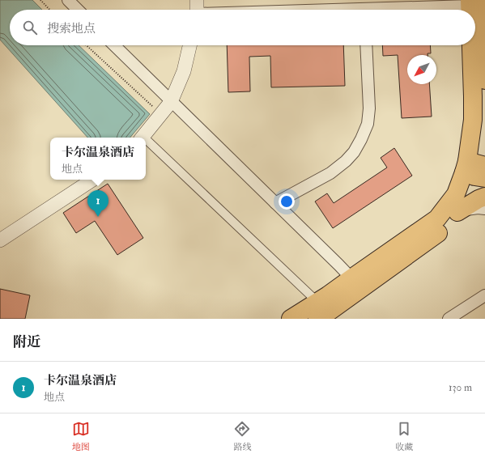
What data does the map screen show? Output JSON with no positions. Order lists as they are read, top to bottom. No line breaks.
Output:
{"north":"bottom left","page":{"search":"搜索地点","popup":["卡尔温泉酒店","地点"],"pins":"1","heading":"附近","list":[{"mark":"1","name":"卡尔温泉酒店","note":"地点","value":"130 m"}],"nav":["地图","路线","收藏"]}}
